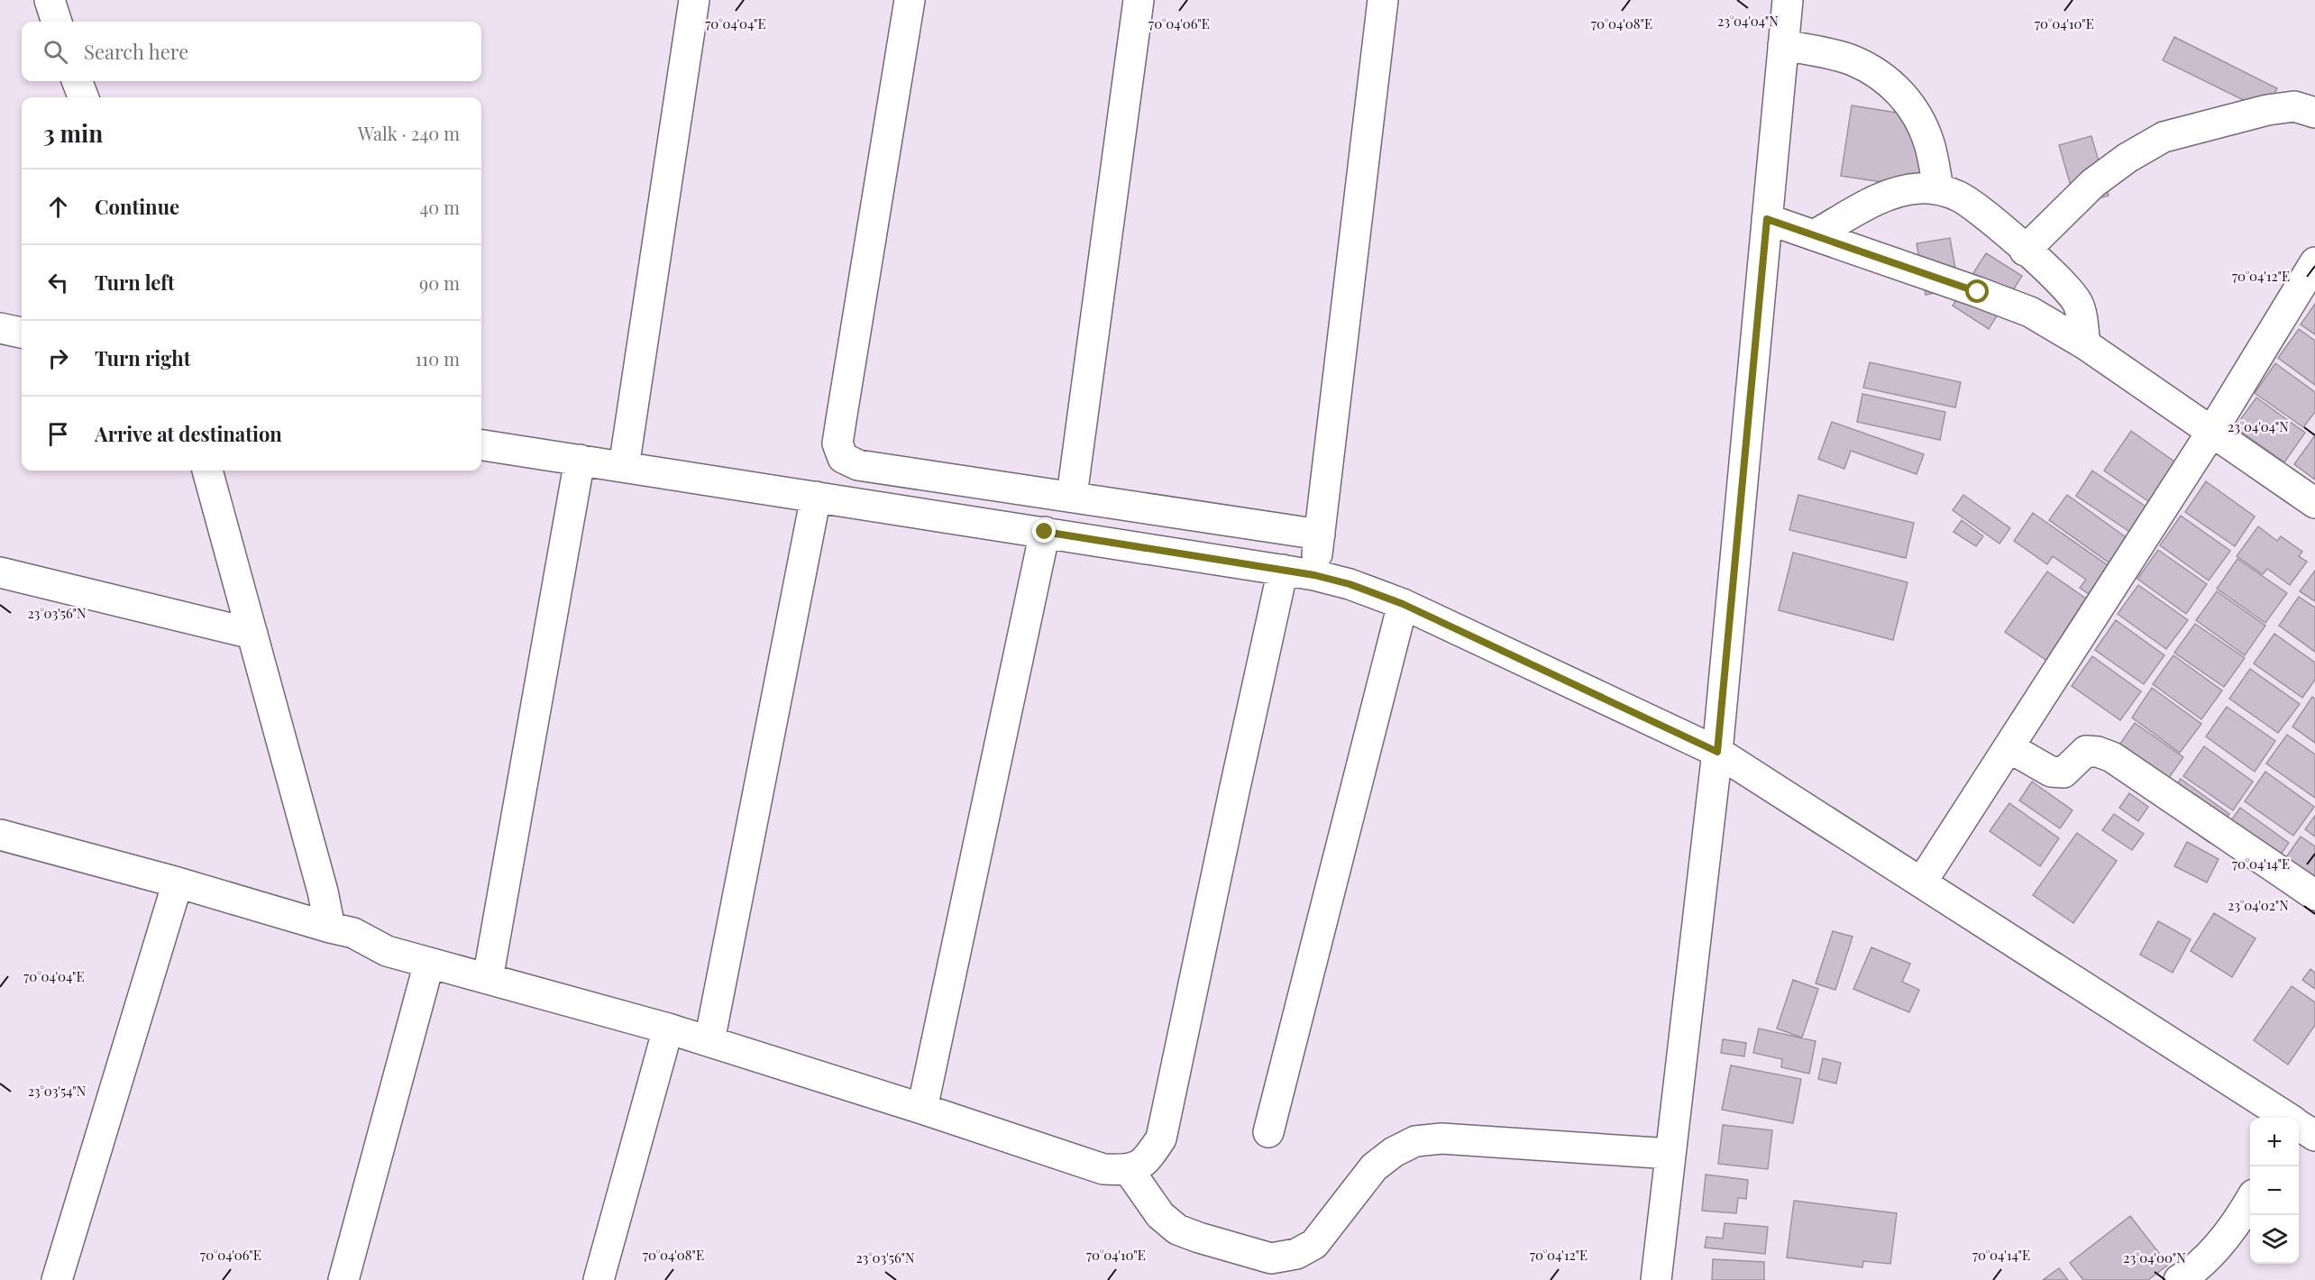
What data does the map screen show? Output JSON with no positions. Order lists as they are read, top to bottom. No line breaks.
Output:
{"page":{"search":"Search here","heading":["3 min","Walk · 240 m"],"list":[["Continue","40 m"],["Turn left","90 m"],["Turn right","110 m"],"Arrive at destination"],"map_buttons":["+","−"]},"coordinates":["23°04'04\"N","70°04'04\"E","70°04'06\"E","70°04'08\"E","70°04'10\"E","70°04'12\"E","23°03'56\"N","70°04'14\"E","23°04'02\"N","23°03'54\"N","23°04'00\"N"]}
